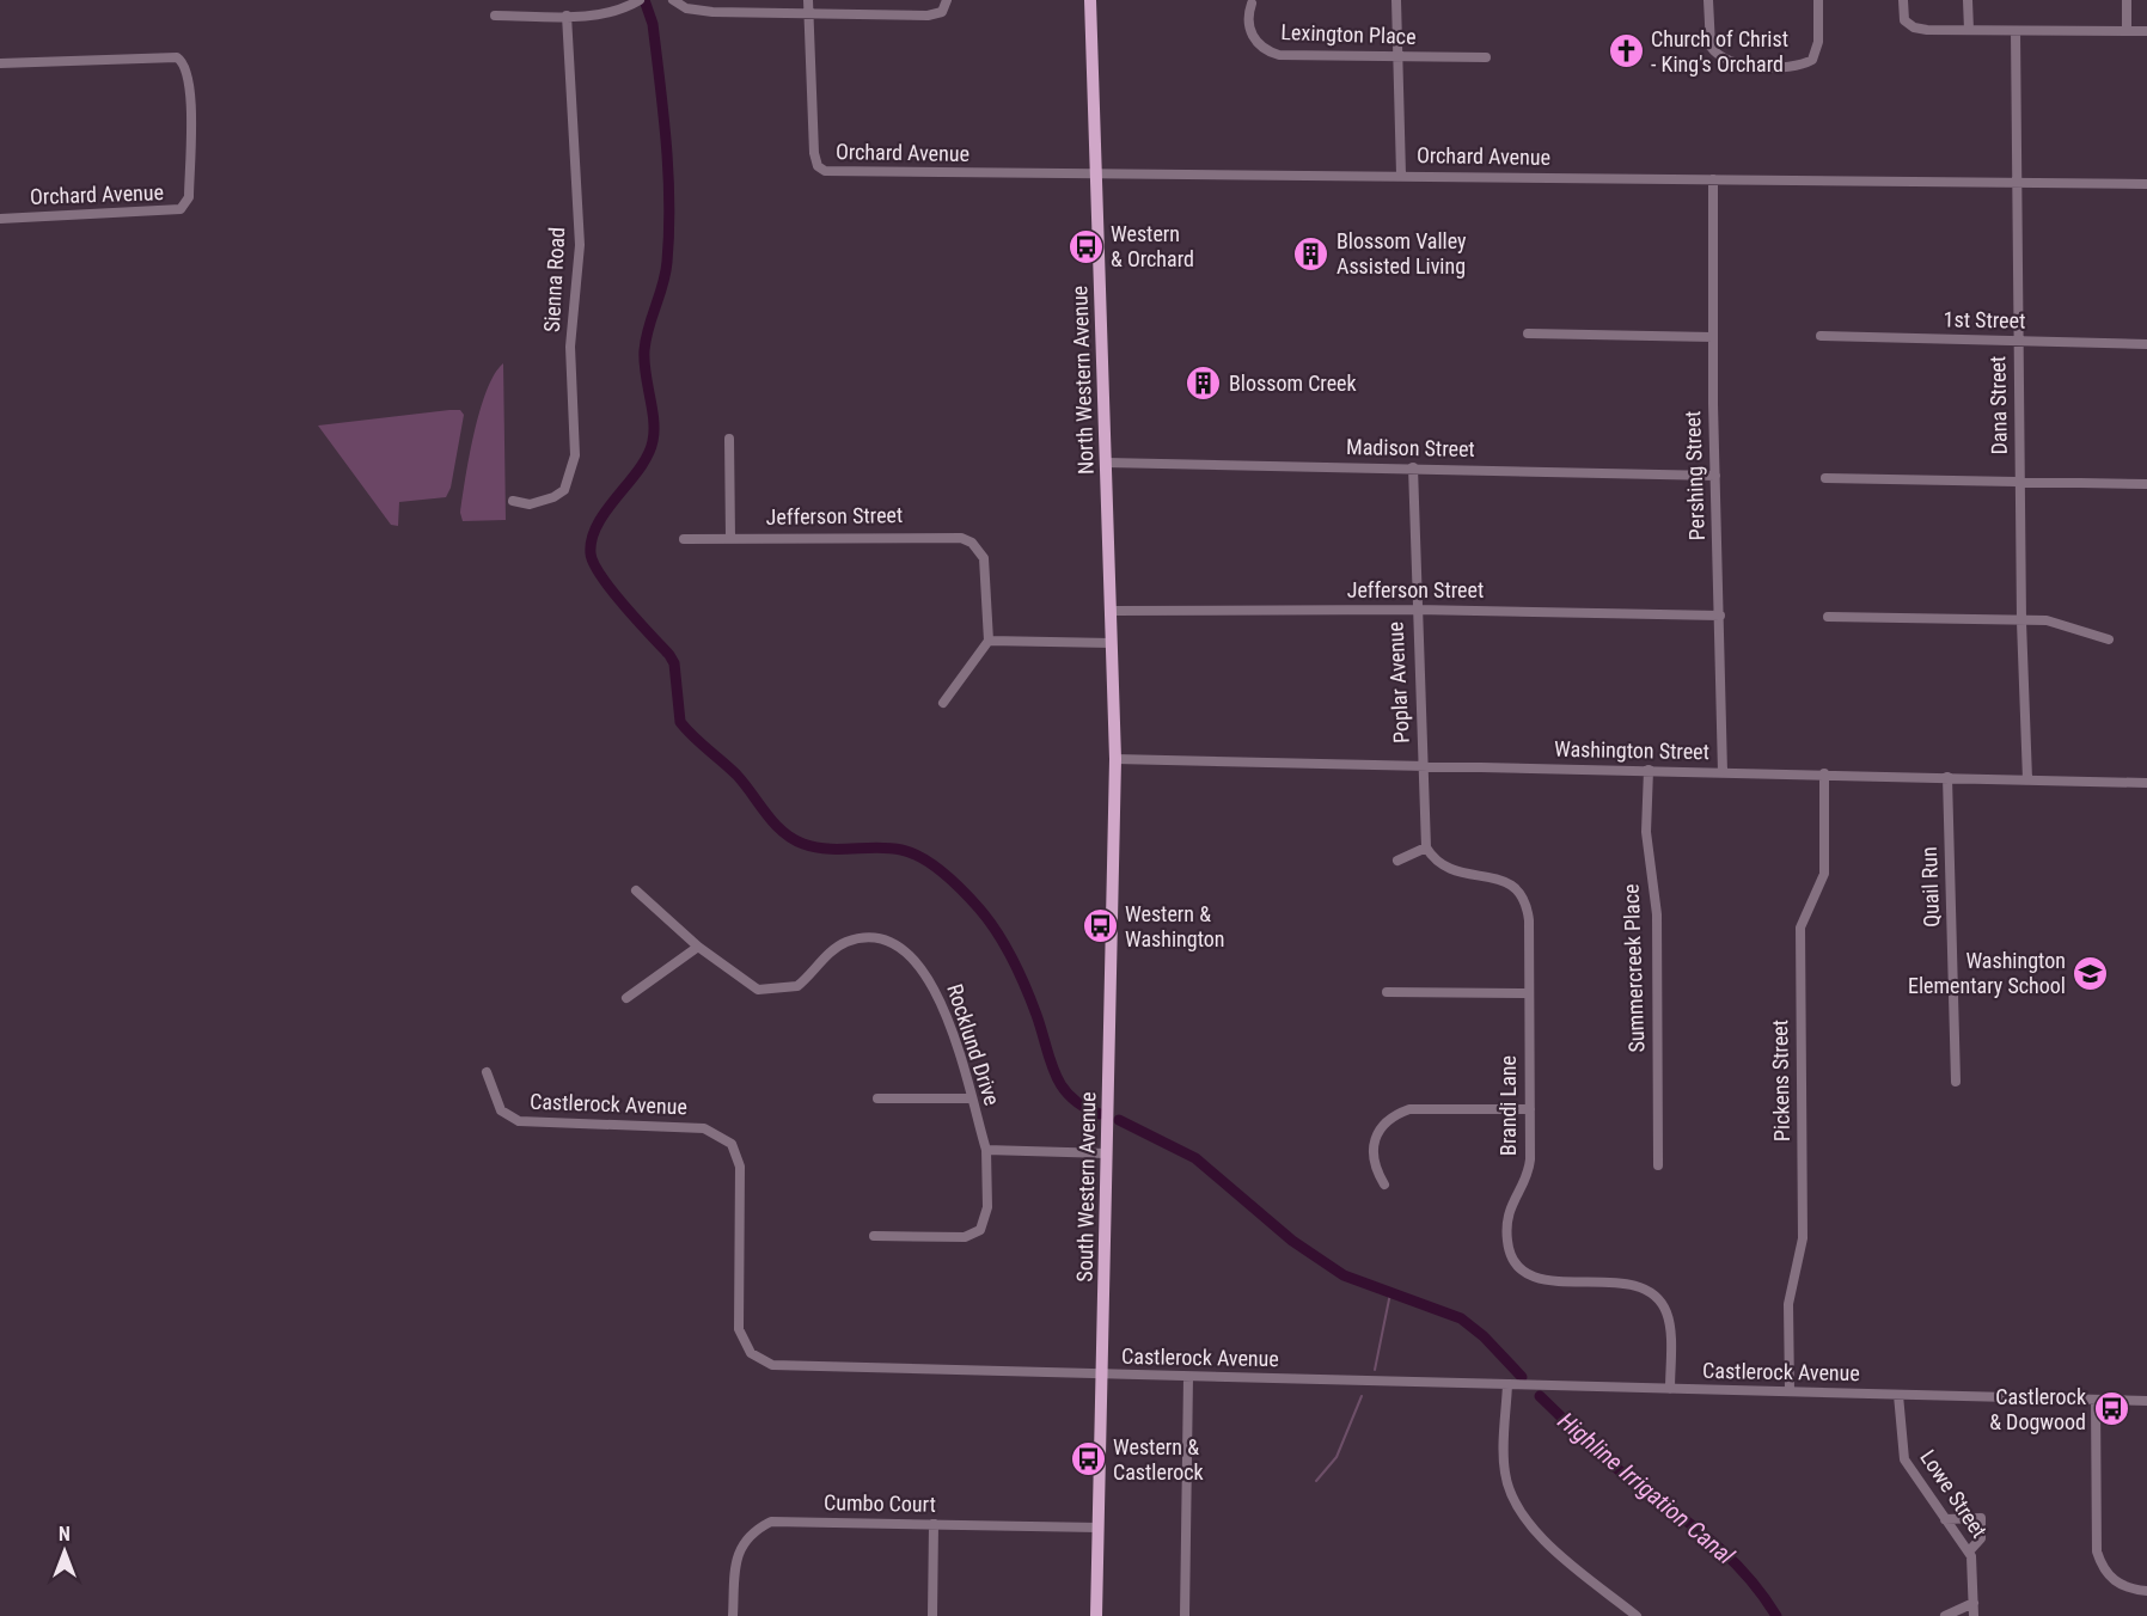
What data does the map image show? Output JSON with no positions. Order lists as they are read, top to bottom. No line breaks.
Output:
{"streets":{"main road":["North Western Avenue","South Western Avenue"],"street":["Lexington Place","Orchard Avenue","Sienna Road","1st Street","Dana Street","Madison Street","Pershing Street","Jefferson Street","Poplar Avenue","Washington Street","Quail Run","Summercreek Place","Rocklund Drive","Pickens Street","Castlerock Avenue","Brandi Lane","Lowe Street","Cumbo Court"]},"crossings":[["Orchard Avenue","North Western Avenue"],["Orchard Avenue","Dana Street"],["Orchard Avenue","Pershing Street"],["1st Street","Dana Street"],["North Western Avenue","Madison Street"],["North Western Avenue","Jefferson Street"],["North Western Avenue","Washington Street"],["North Western Avenue","South Western Avenue"],["Dana Street","Washington Street"],["Madison Street","Pershing Street"],["Madison Street","Poplar Avenue"],["Pershing Street","Jefferson Street"],["Pershing Street","Washington Street"],["Jefferson Street","Poplar Avenue"],["Poplar Avenue","Washington Street"],["Washington Street","Quail Run"],["Washington Street","Summercreek Place"],["Washington Street","Pickens Street"],["Washington Street","South Western Avenue"],["Pickens Street","Castlerock Avenue"],["Castlerock Avenue","Brandi Lane"],["Castlerock Avenue","South Western Avenue"],["Castlerock Avenue","Lowe Street"],["South Western Avenue","Cumbo Court"]],"water":["Highline Irrigation Canal"],"places":{"church":["Church of Christ - King's Orchard"],"bus stop":["Western & Orchard","Western & Washington","Castlerock & Dogwood","Western & Castlerock"],"building":["Blossom Valley Assisted Living","Blossom Creek"],"school or university":["Washington Elementary School"]},"north":"top"}
